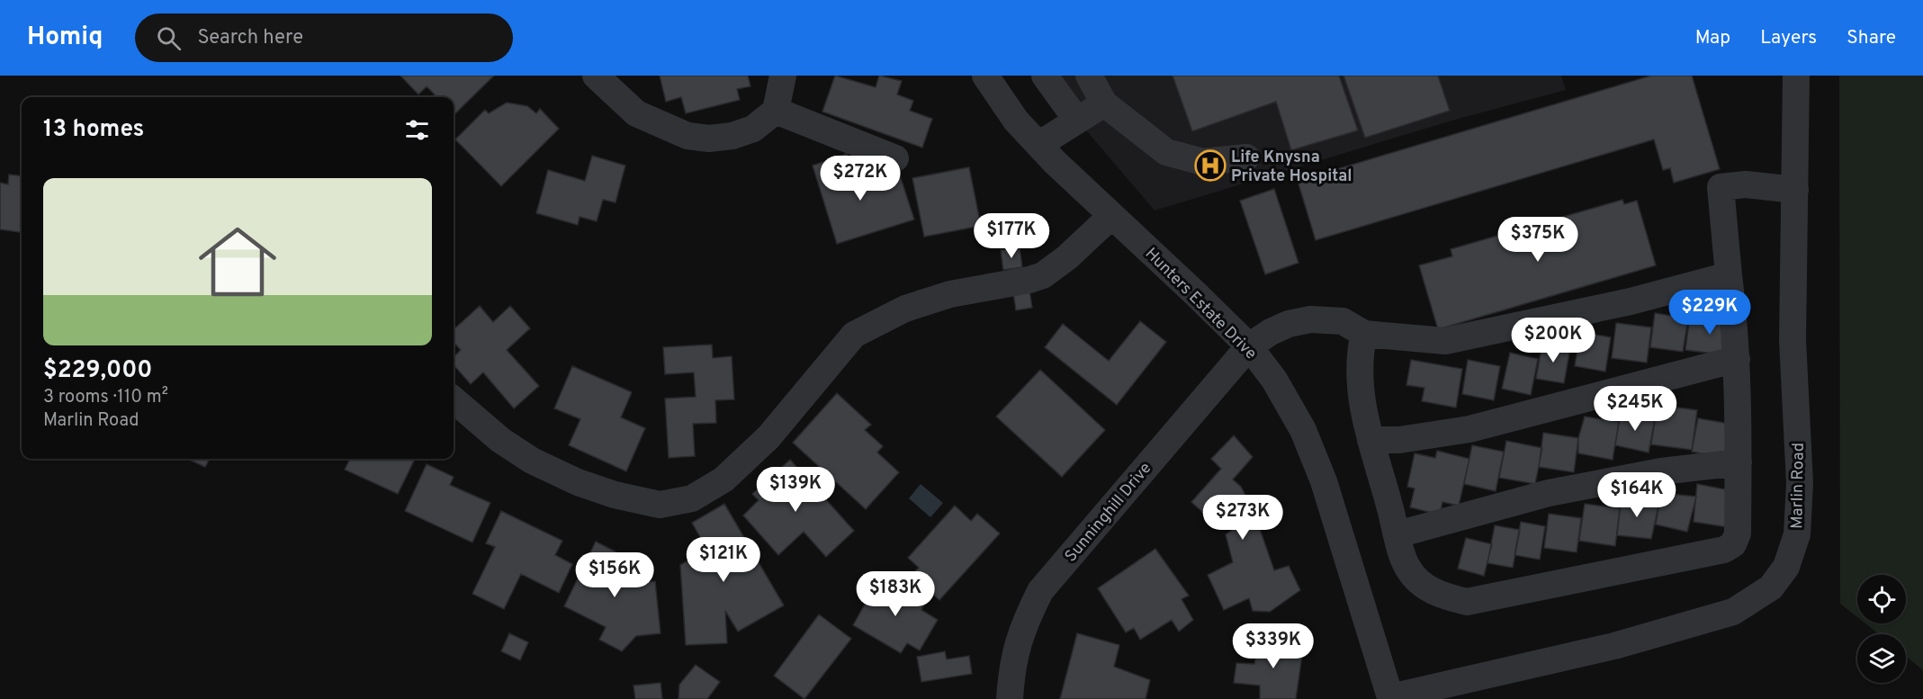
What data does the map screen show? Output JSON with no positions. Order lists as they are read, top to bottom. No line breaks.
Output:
{"streets":{"street":["Hunters Estate Drive","Marlin Road","Sunninghill Drive"]},"crossings":[["Hunters Estate Drive","Marlin Road"],["Hunters Estate Drive","Sunninghill Drive"]],"places":{"hospital":["Life Knysna Private Hospital"]},"page":{"header":"Homiq","search":"Search here","nav":["Map","Layers","Share"],"heading":"13 homes","price":["$272K","$177K","$375K","$229K","$200K","$245K","$139K","$164K","$273K","$121K","$156K","$183K","$339K"],"list":[{"name":"$229,000","note":"3 rooms · 110 m² · Marlin Road"}]}}
